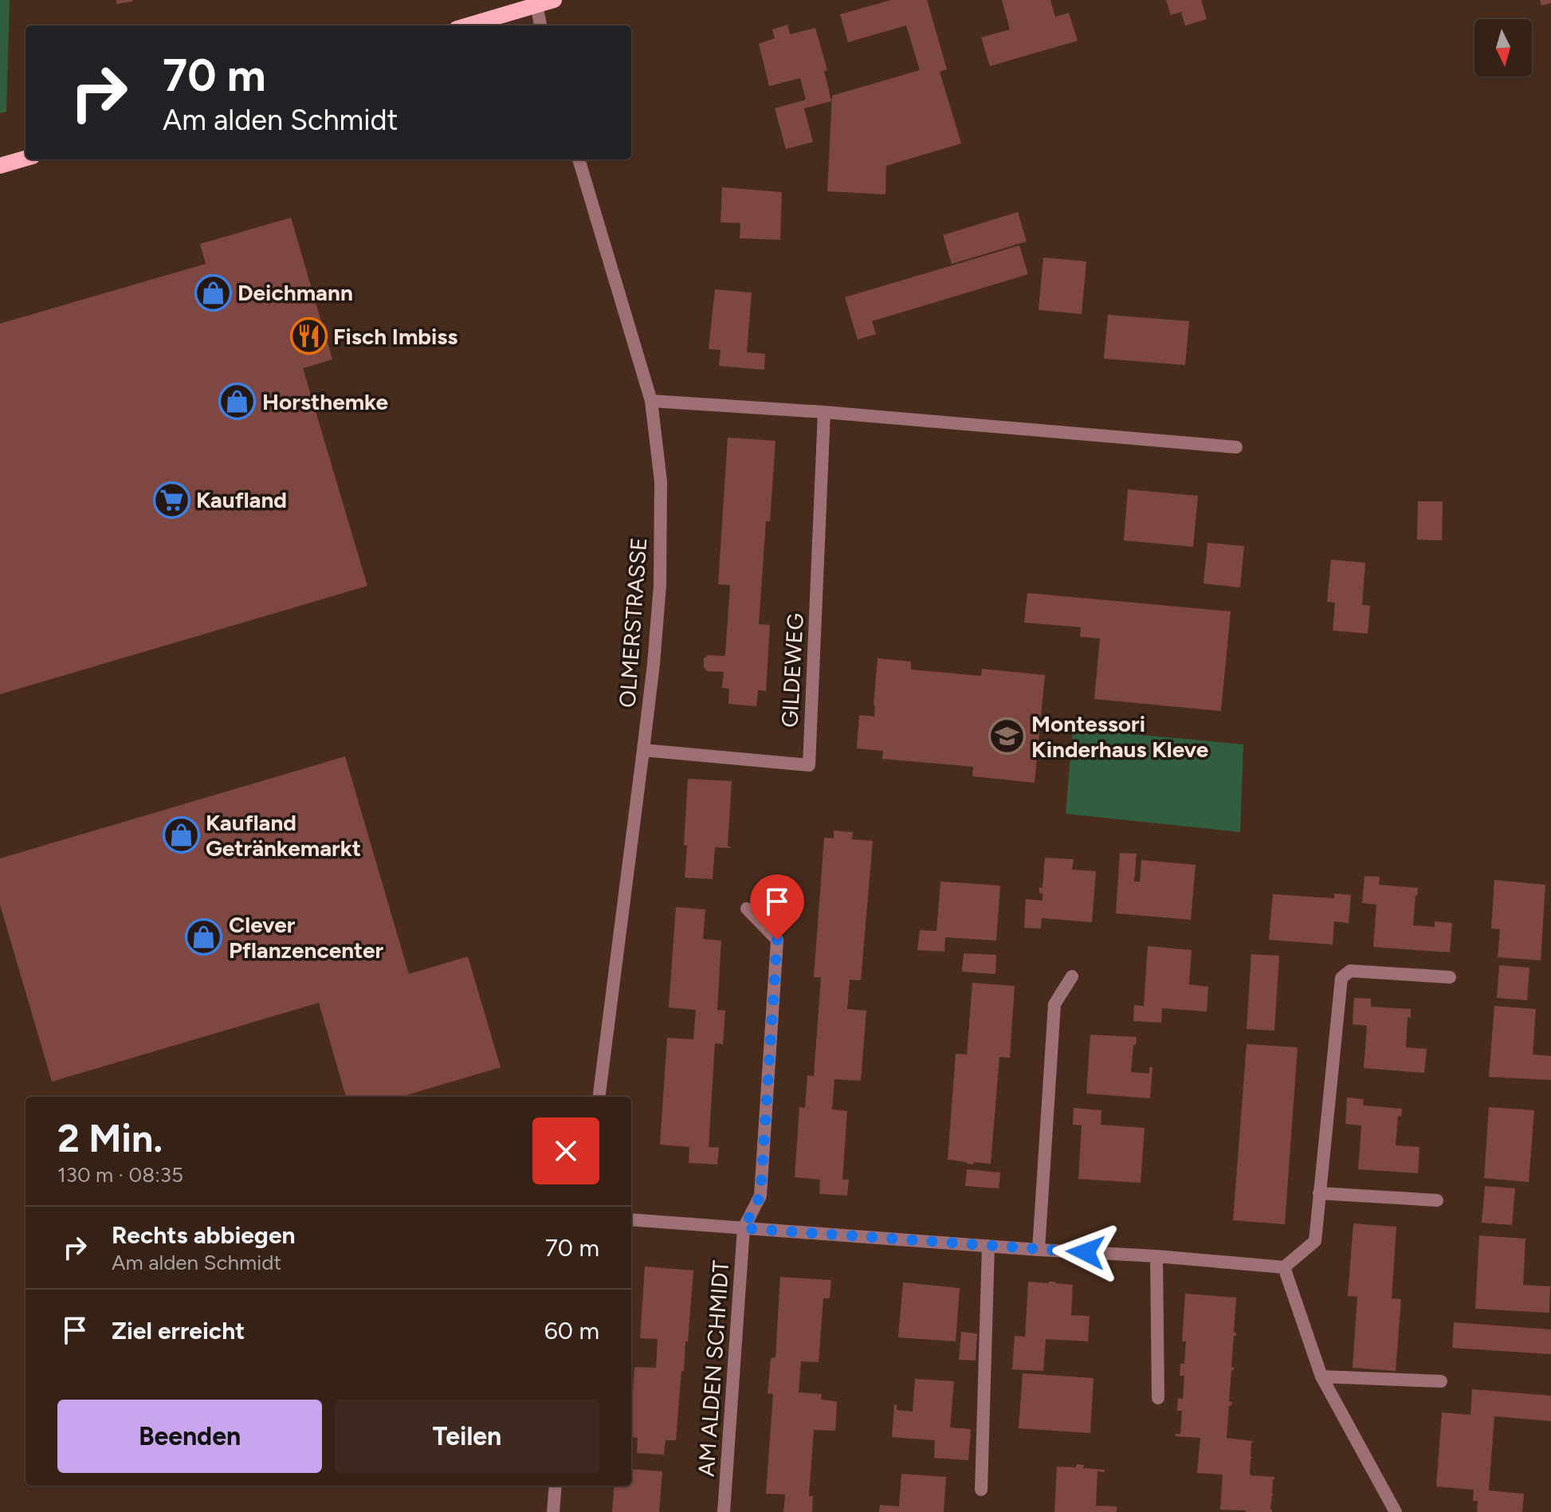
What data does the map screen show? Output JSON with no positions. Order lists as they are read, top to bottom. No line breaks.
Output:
{"streets":{"street":["OLMERSTRASSE","GILDEWEG","AM ALDEN SCHMIDT"]},"crossings":[["OLMERSTRASSE","GILDEWEG"]],"places":{"shop":["Deichmann","Horsthemke","Kaufland Getränkemarkt","Clever Pflanzencenter"],"restaurant":["Fisch Imbiss"],"supermarket":["Kaufland"],"school or university":["Montessori Kinderhaus Kleve"]},"north":"bottom","page":{"turn":["70 m","Am alden Schmidt"],"heading":["2 Min.","130 m · 08:35"],"list":[{"name":"Rechts abbiegen","note":"Am alden Schmidt","value":"70 m"},{"name":"Ziel erreicht","value":"60 m"}],"buttons":["Beenden","Teilen"]}}
